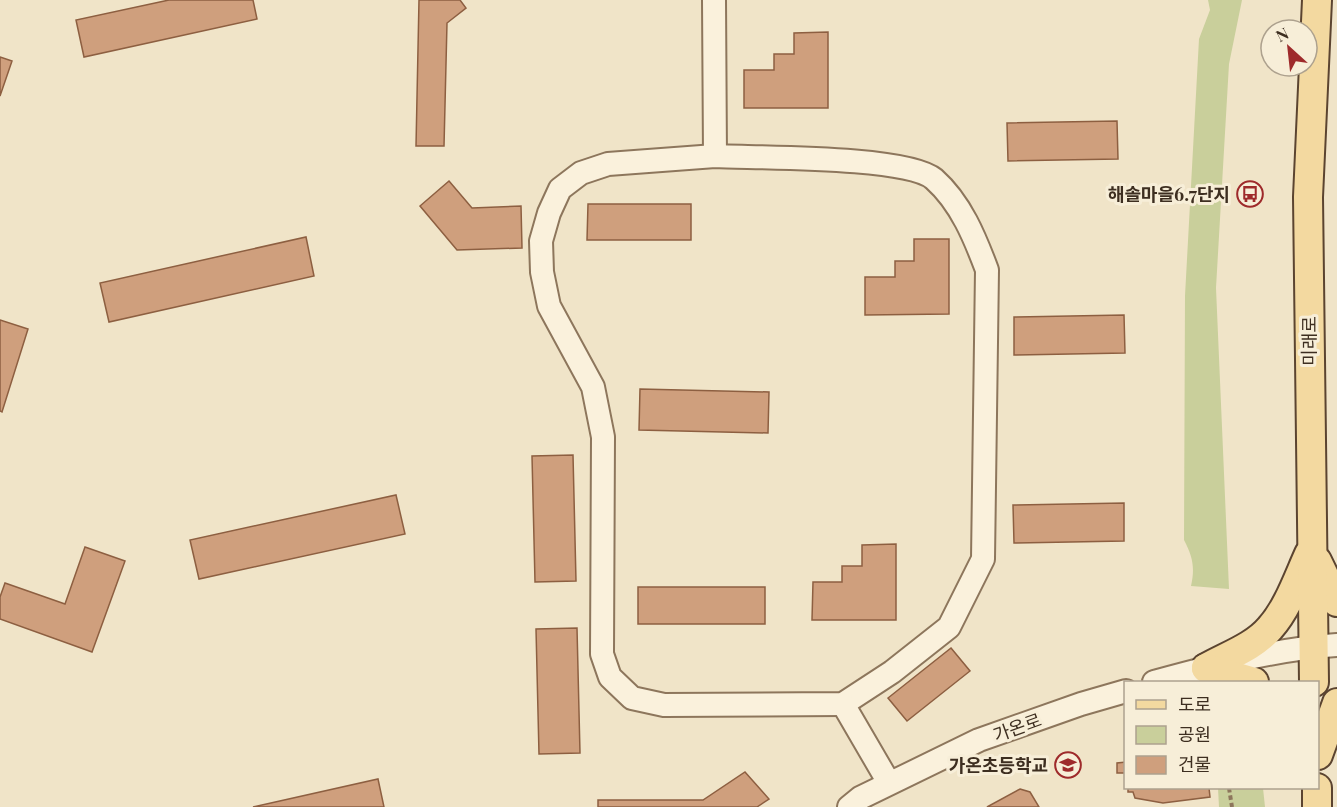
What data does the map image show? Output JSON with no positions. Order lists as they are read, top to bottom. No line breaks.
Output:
{"streets":{"main road":["미래로"],"street":["가온로"]},"places":{"bus stop":["해솔마을6.7단지"],"school or university":["가온초등학교"]},"legend":["도로","공원","건물"],"north":"top left"}
